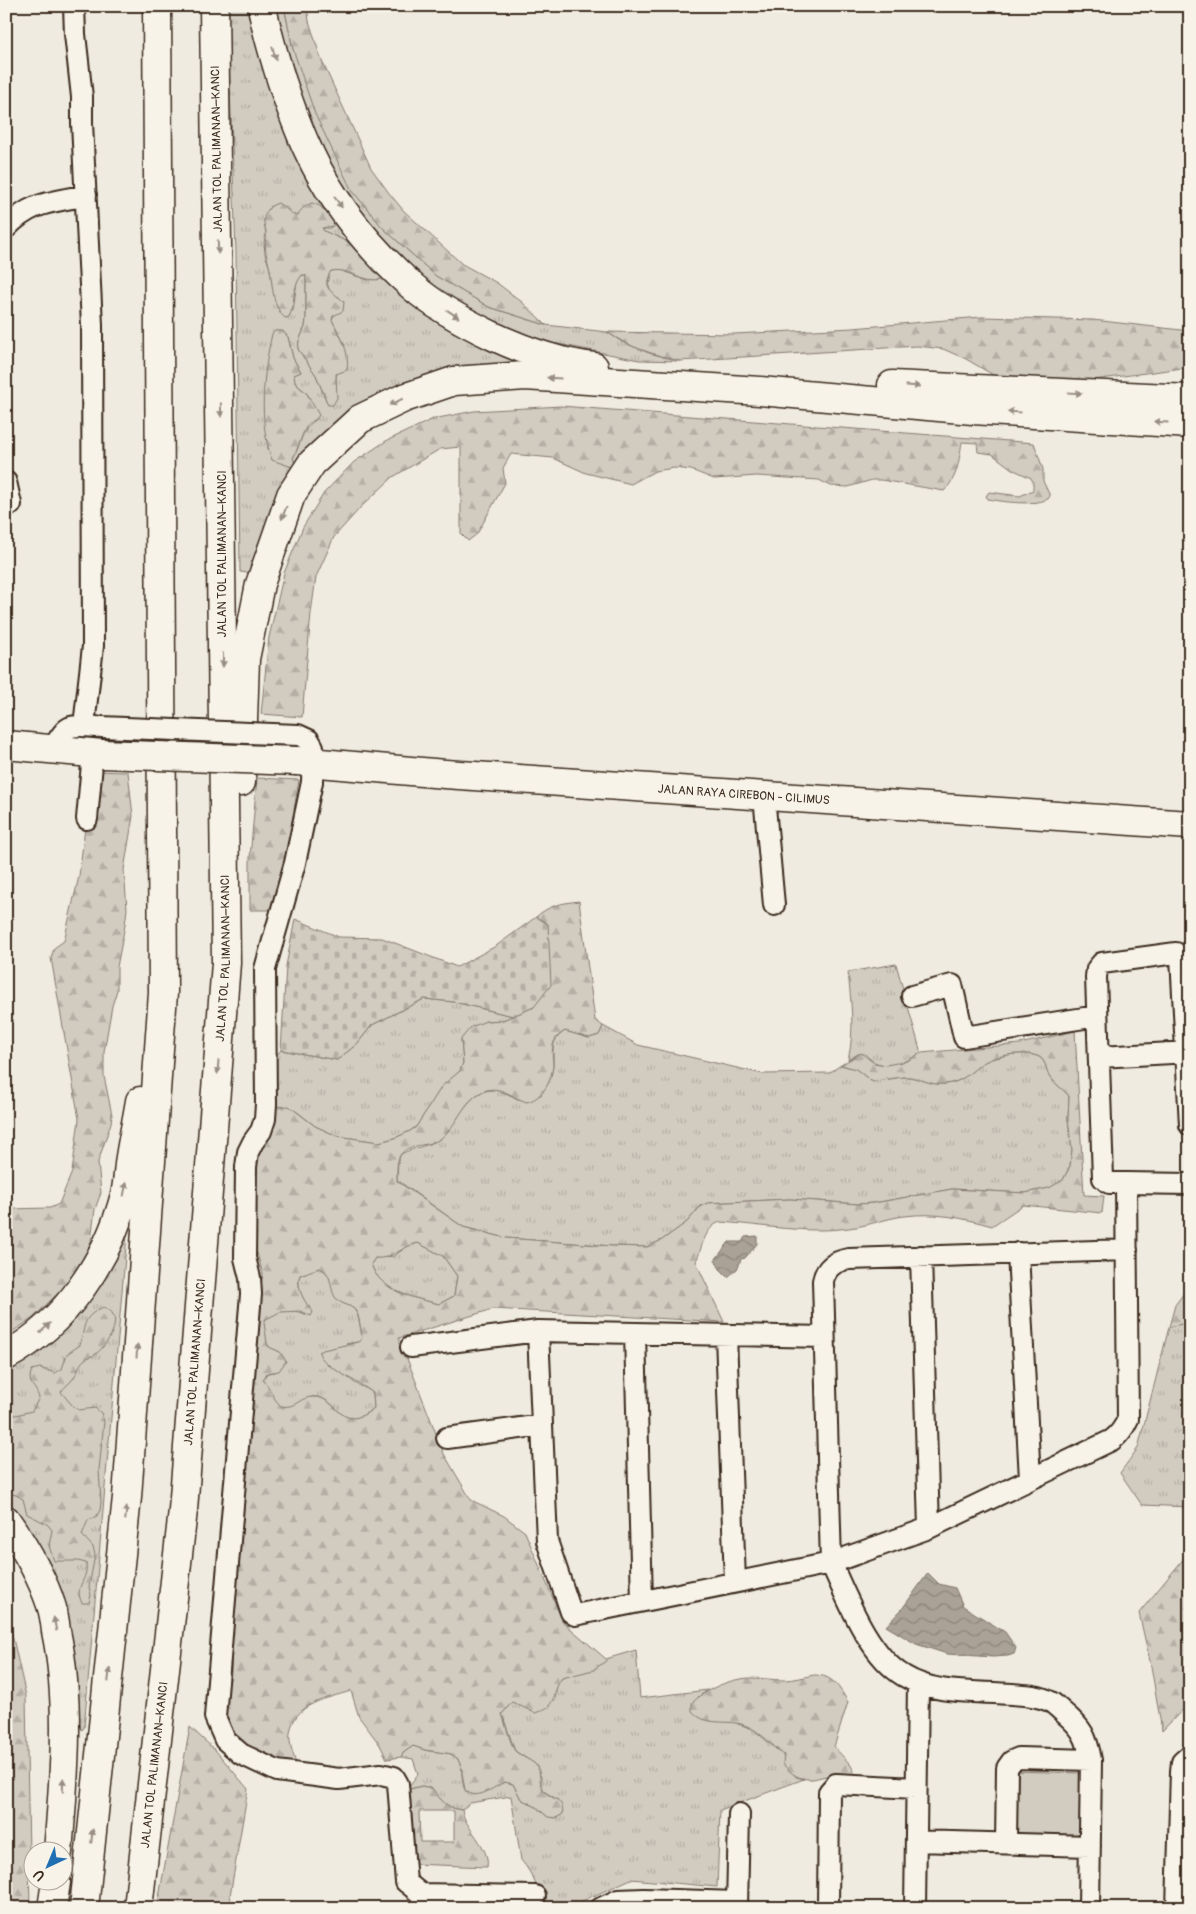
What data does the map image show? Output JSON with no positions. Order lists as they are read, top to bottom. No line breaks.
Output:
{"streets":{"highway":["JALAN TOL PALIMANAN–KANCI","JALAN RAYA CIREBON - CILIMUS"]},"north":"bottom left"}
